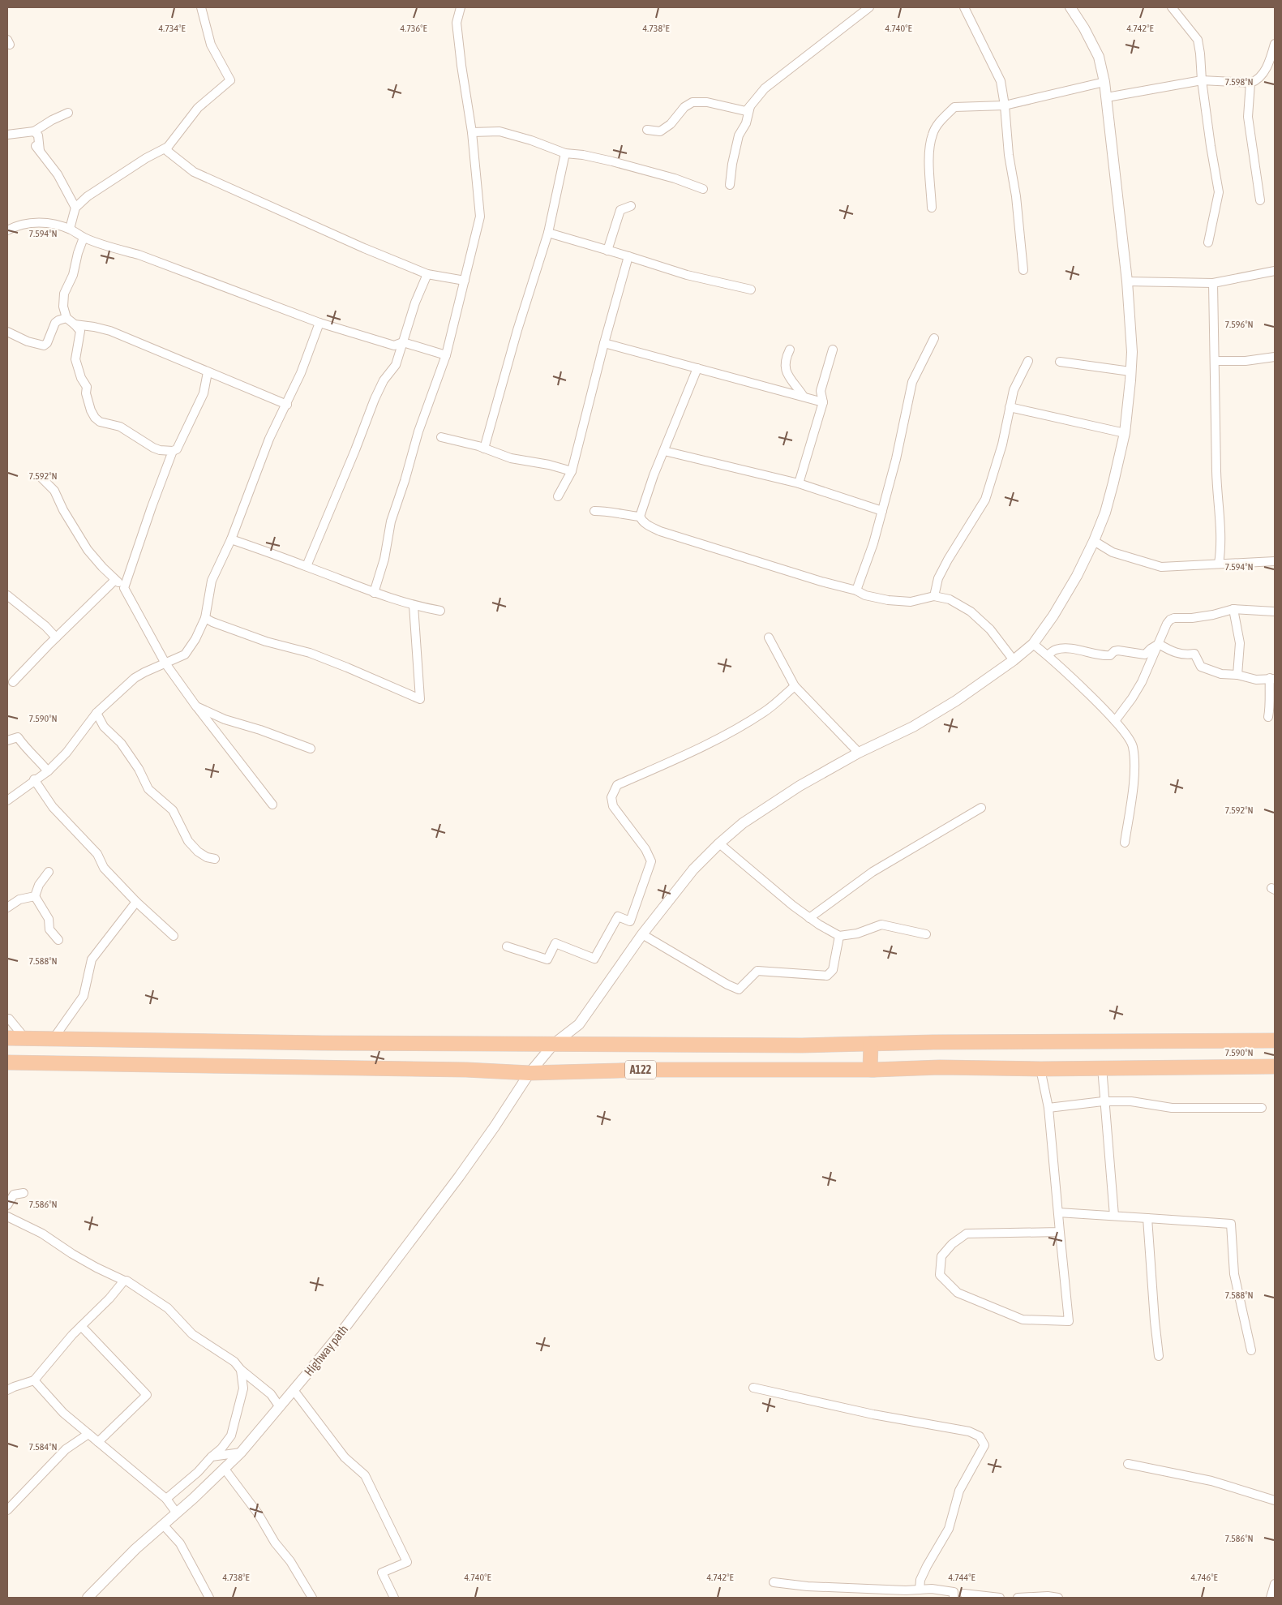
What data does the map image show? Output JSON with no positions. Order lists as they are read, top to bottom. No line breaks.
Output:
{"streets":{"highway":["A122"],"street":["Highway path"]},"crossings":[["A122","Highway path"]],"coordinates":["4.734°E","4.736°E","4.738°E","4.740°E","4.742°E","7.598°N","7.594°N","7.596°N","7.592°N","7.590°N","7.588°N","7.586°N","7.584°N","4.744°E","4.746°E"]}
